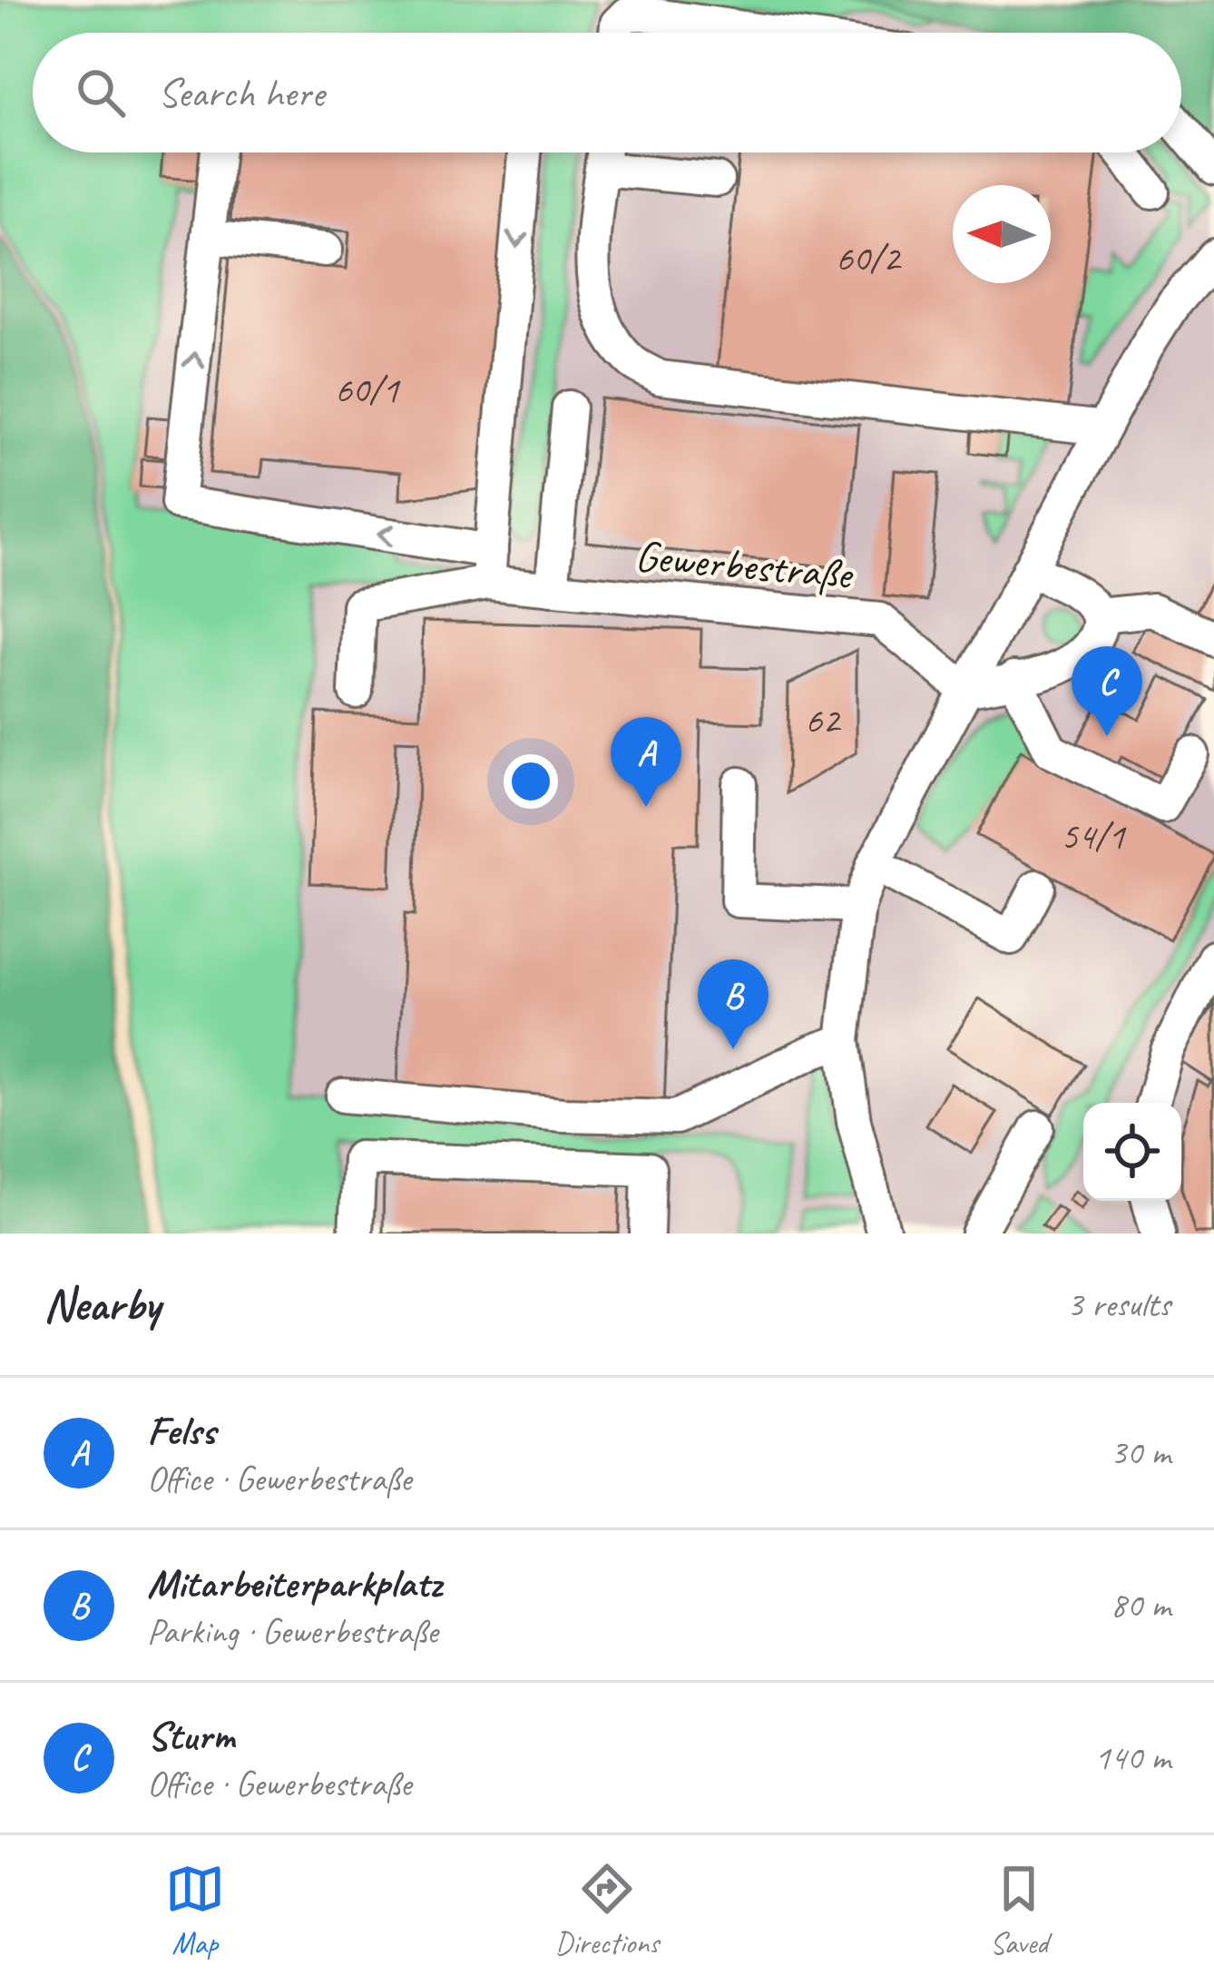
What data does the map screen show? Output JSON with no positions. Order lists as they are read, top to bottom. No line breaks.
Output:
{"streets":{"street":["Gewerbestraße"]},"house_numbers":["60/2","60/1","62","54/1"],"north":"left","page":{"search":"Search here","pins":["C","A","B"],"heading":["Nearby","3 results"],"list":[{"mark":"A","name":"Felss","note":"Office · Gewerbestraße","value":"30 m"},{"mark":"B","name":"Mitarbeiterparkplatz","note":"Parking · Gewerbestraße","value":"80 m"},{"mark":"C","name":"Sturm","note":"Office · Gewerbestraße","value":"140 m"}],"nav":["Map","Directions","Saved"]}}
